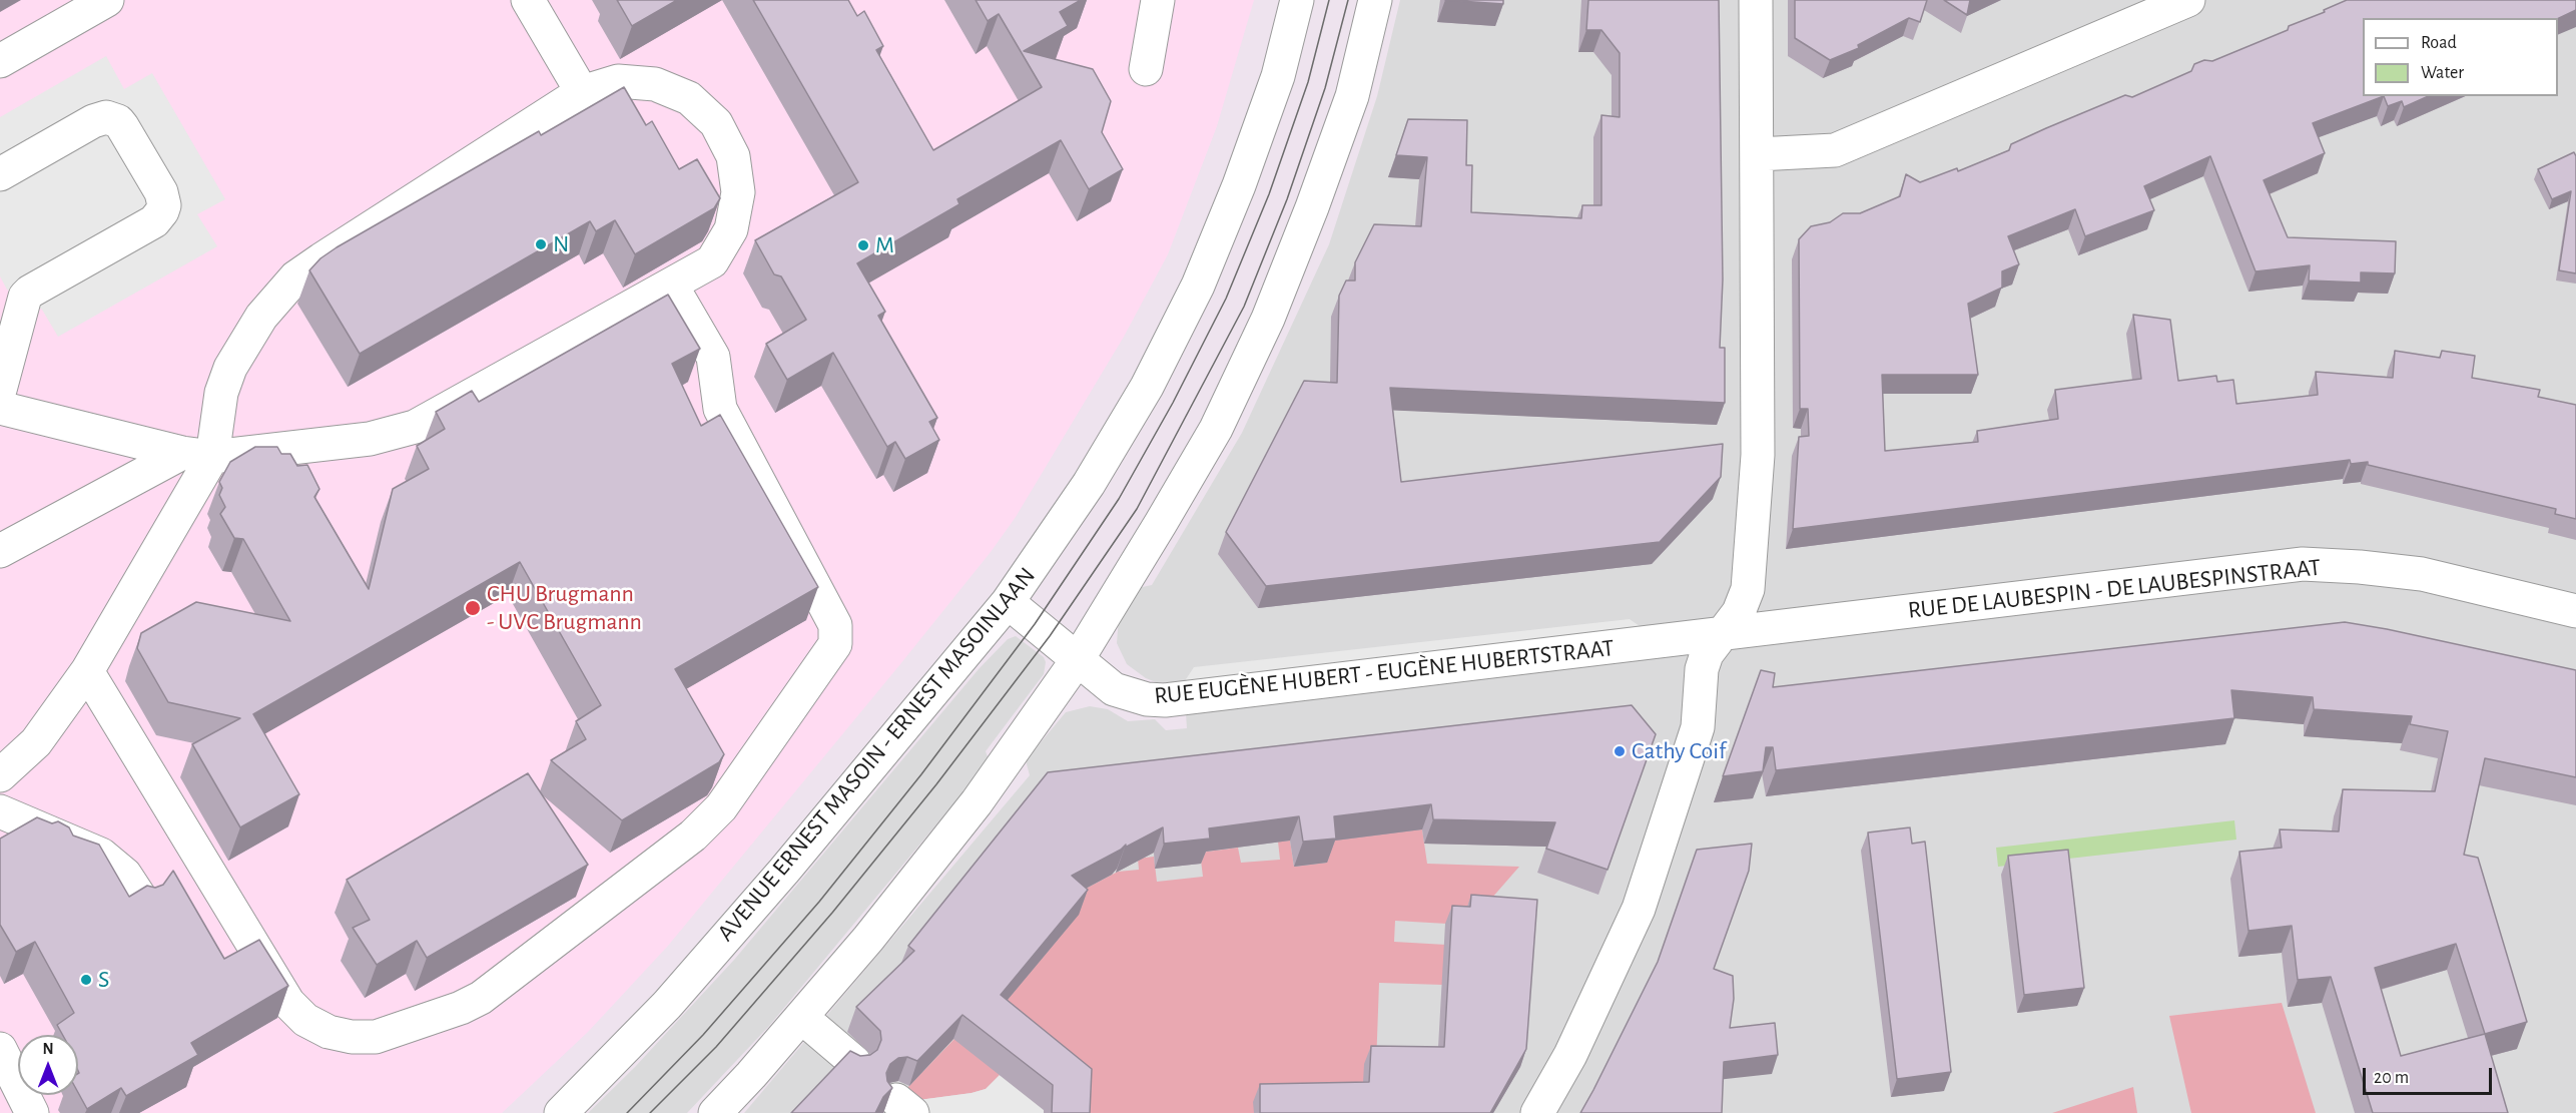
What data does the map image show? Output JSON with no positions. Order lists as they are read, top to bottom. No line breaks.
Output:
{"streets":{"street":["RUE DE LAUBESPIN - DE LAUBESPINSTRAAT","RUE EUGÈNE HUBERT - EUGÈNE HUBERTSTRAAT","AVENUE ERNEST MASOIN - ERNEST MASOINLAAN"]},"crossings":[["RUE DE LAUBESPIN - DE LAUBESPINSTRAAT","RUE EUGÈNE HUBERT - EUGÈNE HUBERTSTRAAT"],["RUE EUGÈNE HUBERT - EUGÈNE HUBERTSTRAAT","AVENUE ERNEST MASOIN - ERNEST MASOINLAAN"]],"places":["N","M","CHU Brugmann - UVC Brugmann","Cathy Coif","S"],"legend":["Road","Water"],"scale_bar":"20 m","north":"top"}
